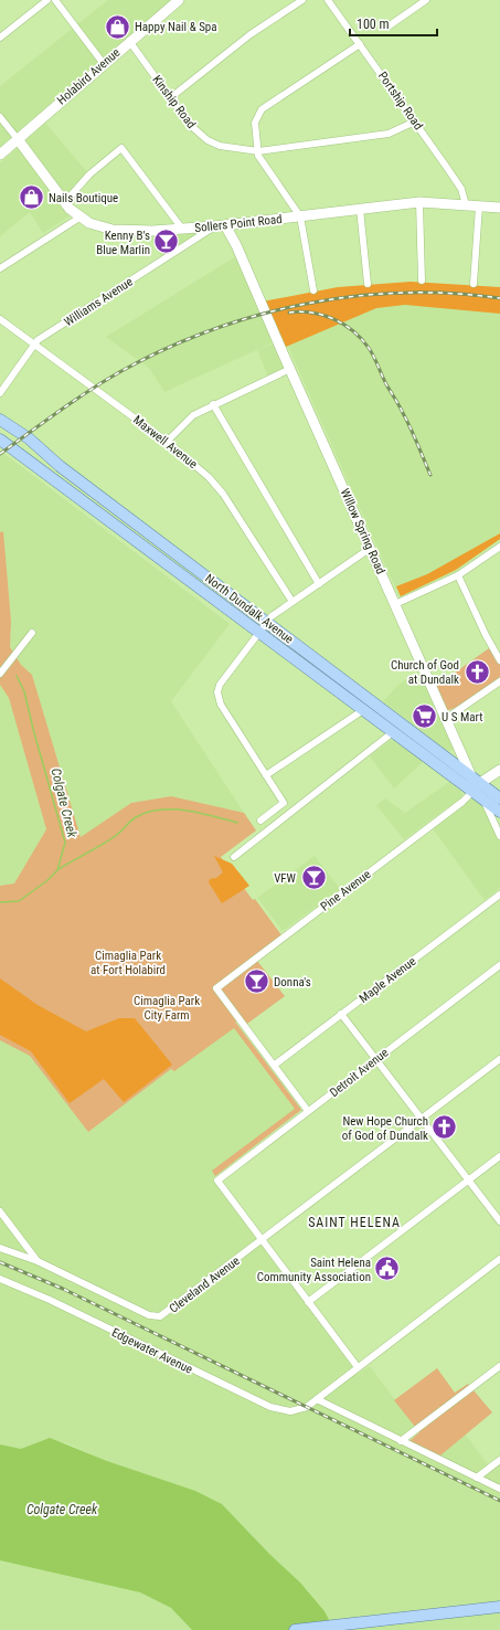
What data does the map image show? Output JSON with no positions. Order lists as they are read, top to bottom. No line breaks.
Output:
{"streets":{"main road":["North Dundalk Avenue"],"street":["Holabird Avenue","Portship Road","Kinship Road","Sollers Point Road","Williams Avenue","Maxwell Avenue","Willow Spring Road","Pine Avenue","Maple Avenue","Detroit Avenue","Cleveland Avenue","Edgewater Avenue"]},"crossings":[["Holabird Avenue","Kinship Road"],["Holabird Avenue","Sollers Point Road"],["Portship Road","Kinship Road"],["Portship Road","Sollers Point Road"],["Sollers Point Road","Williams Avenue"],["Sollers Point Road","Willow Spring Road"],["Williams Avenue","Maxwell Avenue"],["Willow Spring Road","North Dundalk Avenue"],["Willow Spring Road","Pine Avenue"],["North Dundalk Avenue","Pine Avenue"],["Pine Avenue","Maple Avenue"],["Detroit Avenue","Cleveland Avenue"]],"districts":["SAINT HELENA"],"water":["Colgate Creek"],"parks":["Cimaglia Park at Fort Holabird","Cimaglia Park City Farm"],"places":{"shop":["Happy Nail & Spa","Nails Boutique"],"bar":["Kenny B's Blue Marlin","VFW","Donna's"],"church":["Church of God at Dundalk","New Hope Church of God of Dundalk"],"supermarket":["U S Mart"],"public building":["Saint Helena Community Association"]},"scale_bar":"100 m"}
